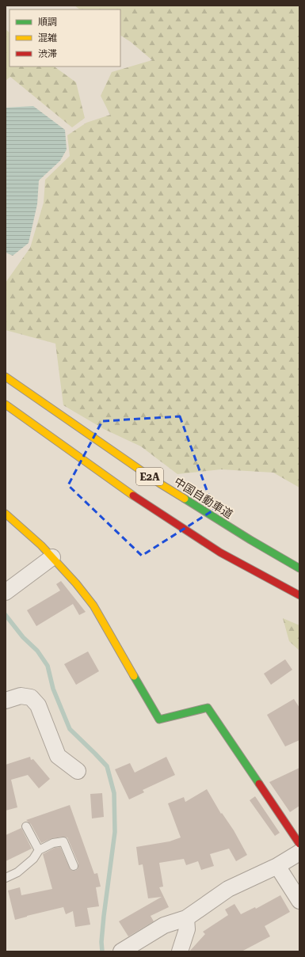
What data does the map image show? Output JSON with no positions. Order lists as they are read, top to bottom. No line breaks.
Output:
{"streets":{"main road":["E2A","中国自動車道"]},"legend":["順調","混雑","渋滞"]}
